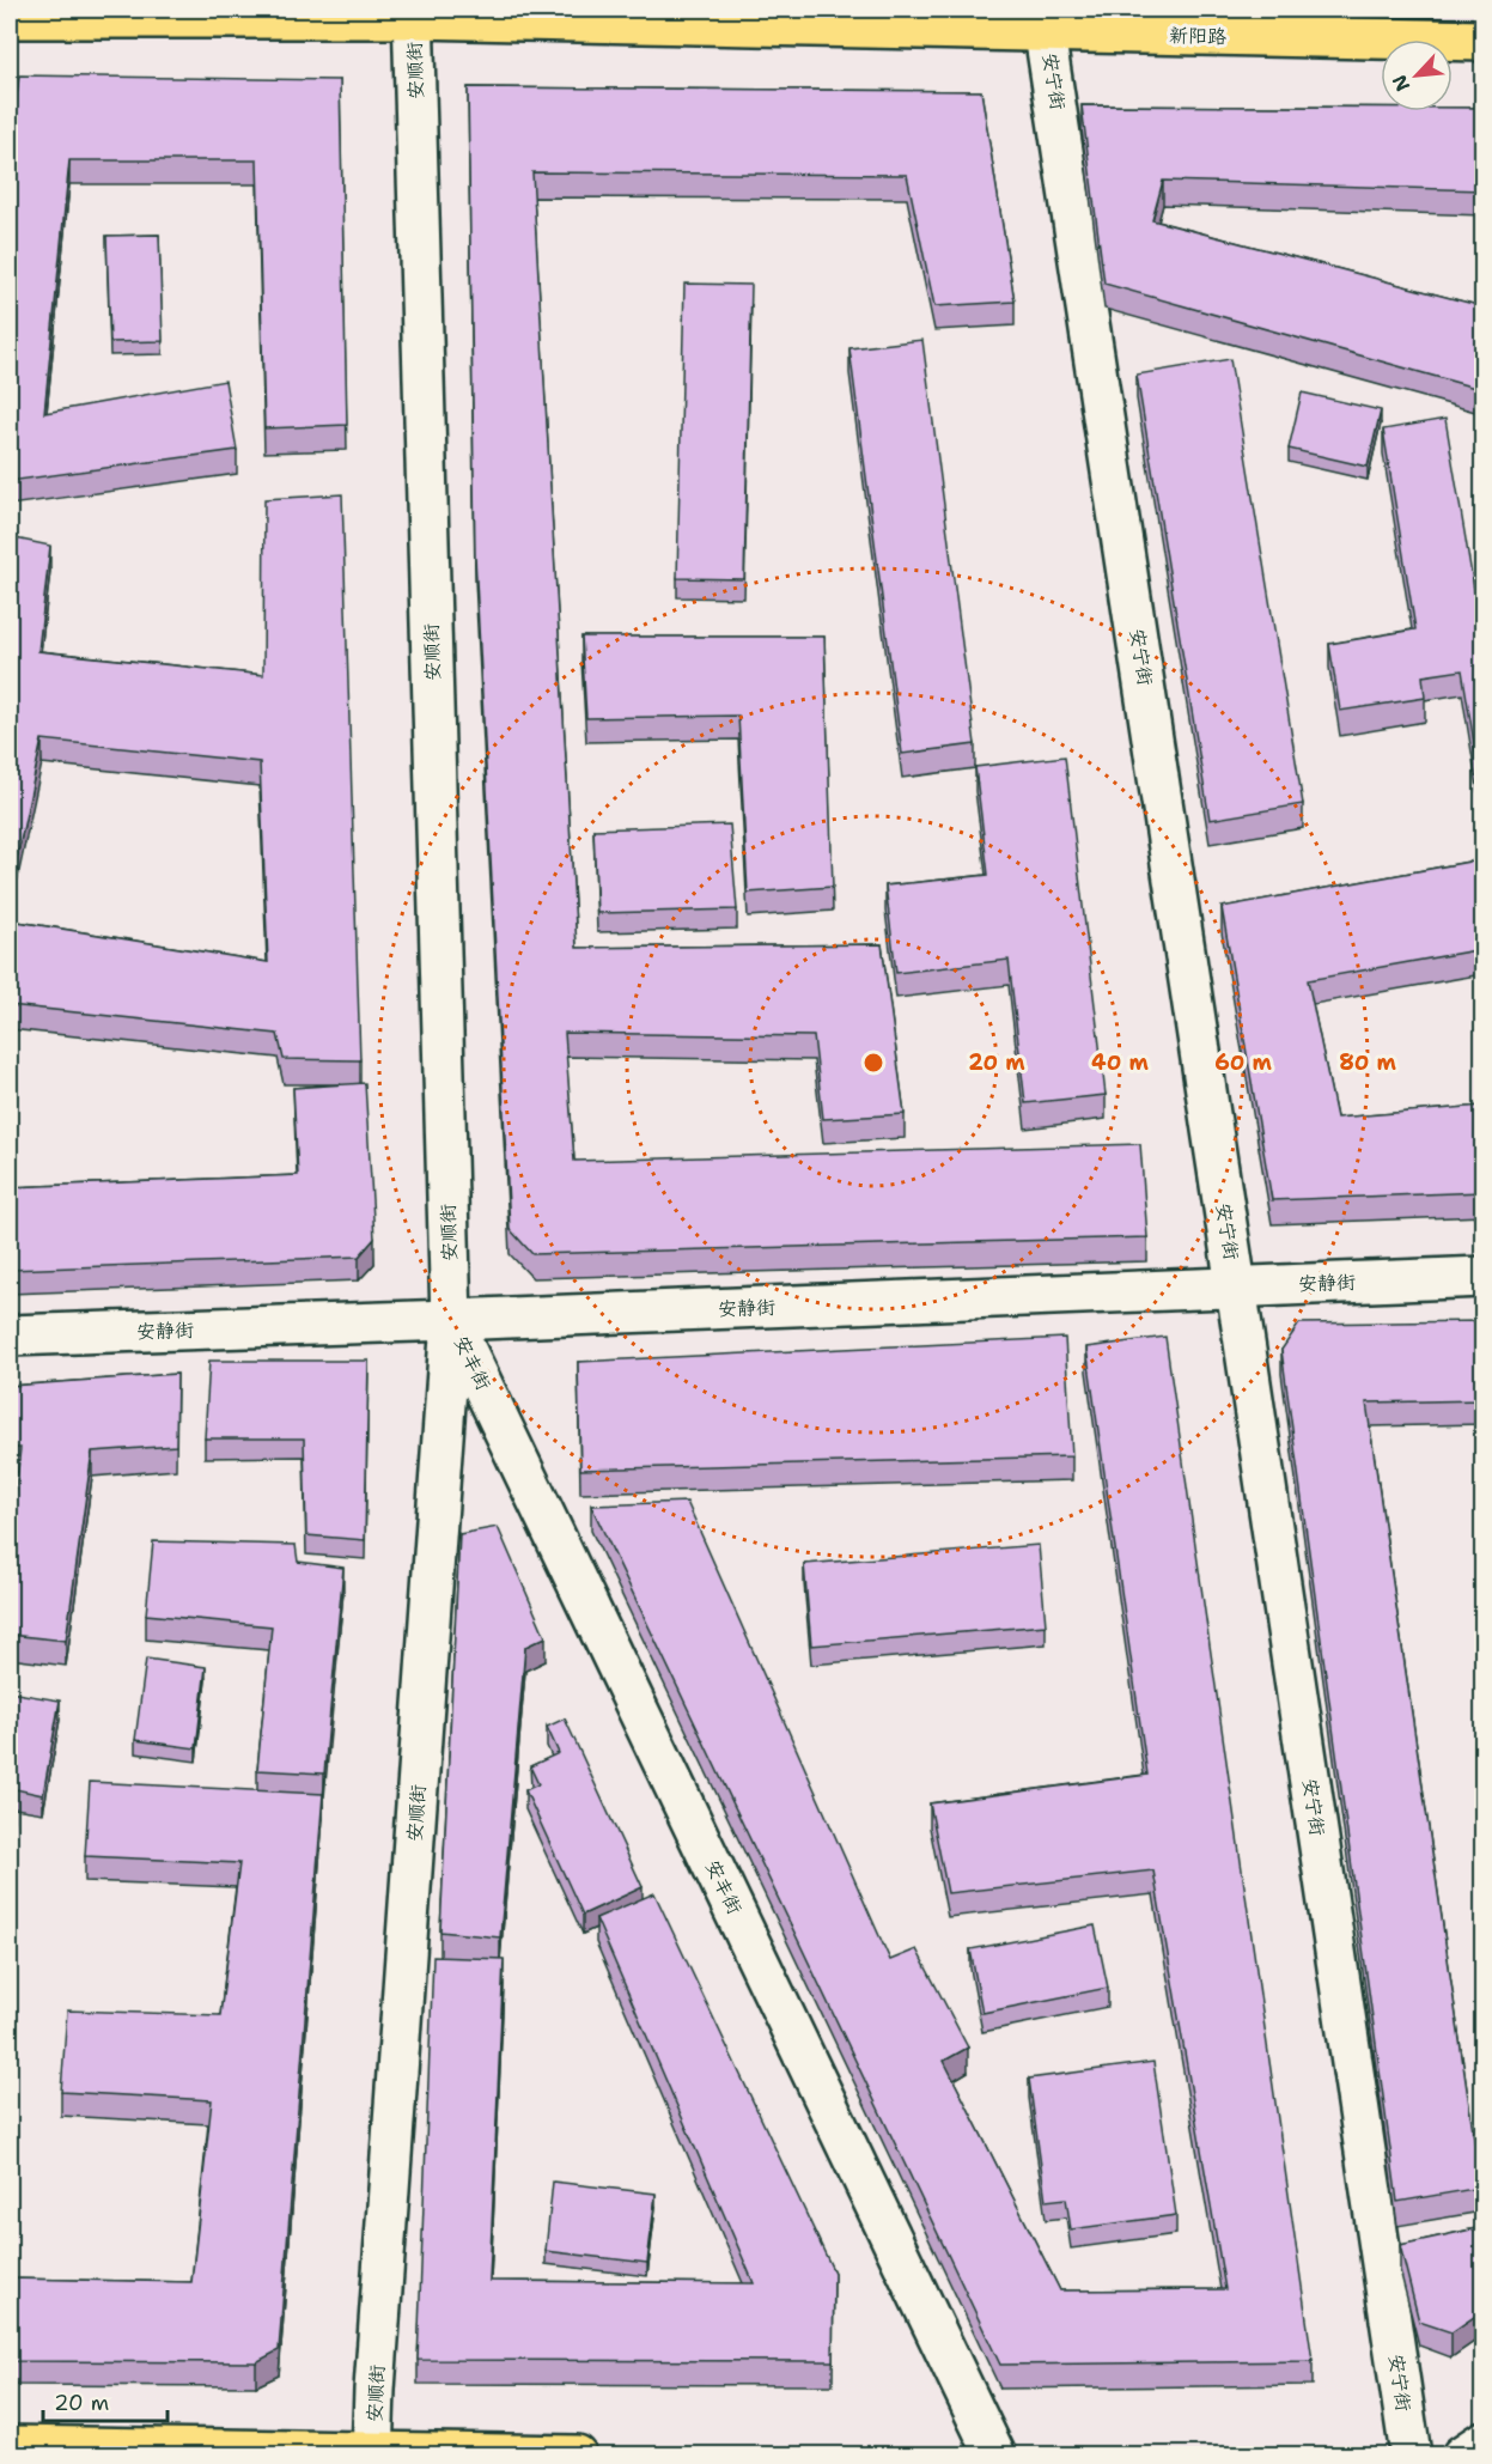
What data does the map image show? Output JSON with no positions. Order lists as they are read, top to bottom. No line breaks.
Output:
{"streets":{"main road":["新阳路"],"street":["安顺街","安宁街","安静街","安丰街"]},"crossings":[["新阳路","安顺街"],["新阳路","安宁街"],["安顺街","安静街"],["安顺街","安丰街"],["安宁街","安静街"],["安静街","安丰街"]],"scale_bar":"20 m","north":"bottom left","rings":["20 m","40 m","60 m","80 m"]}
